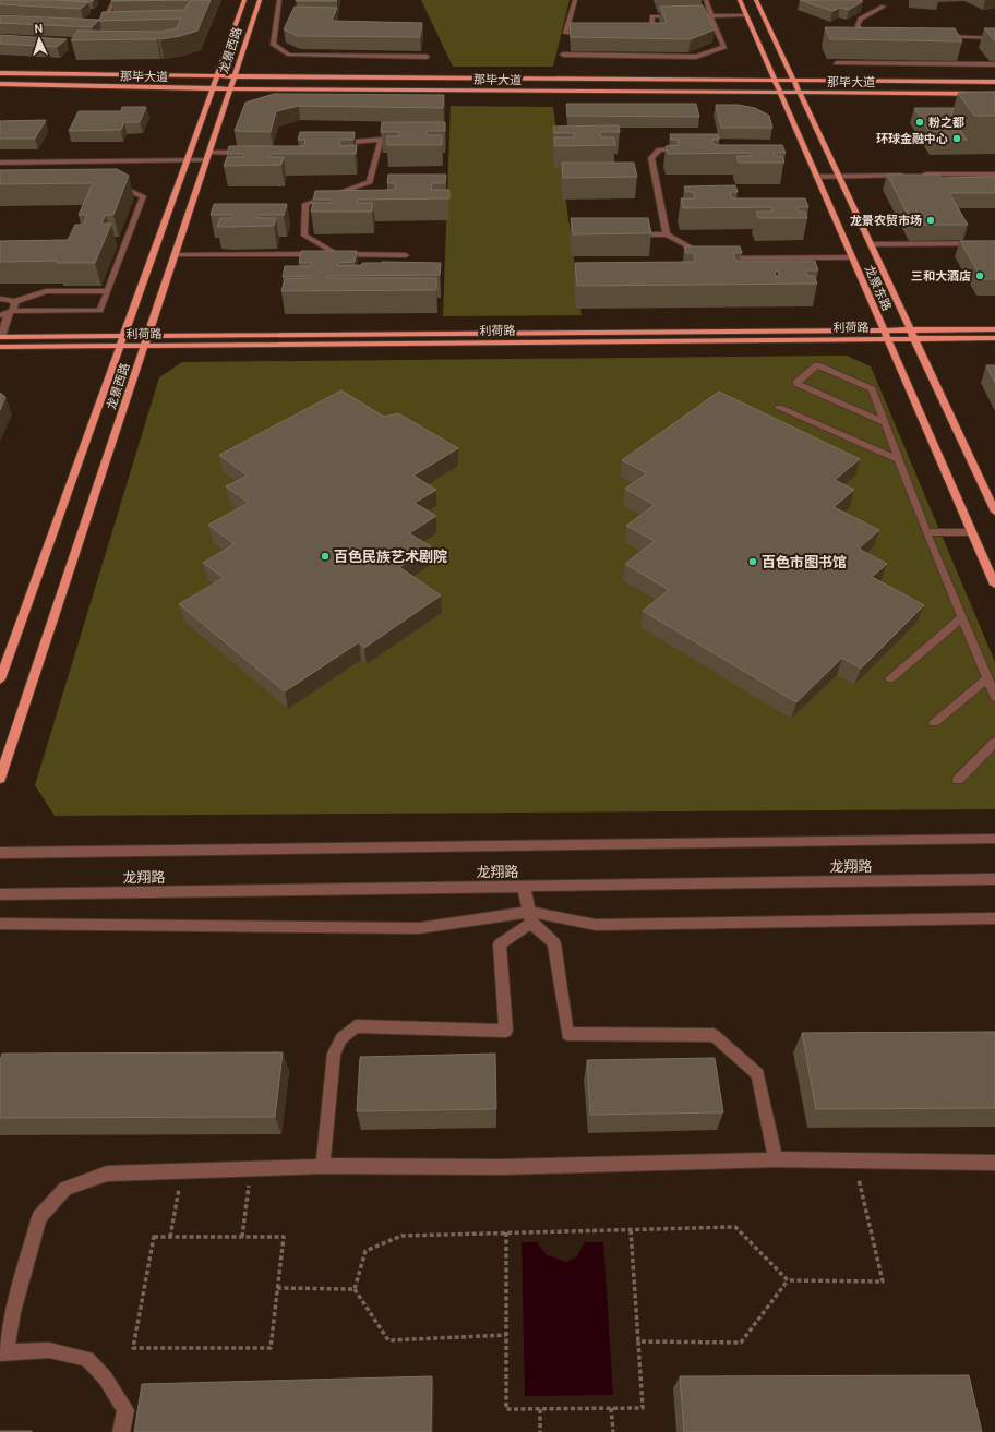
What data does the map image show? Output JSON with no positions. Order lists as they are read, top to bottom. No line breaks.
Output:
{"streets":{"main road":["龙景西路","那毕大道","龙景东路","利荷路"],"street":["龙翔路"]},"crossings":[["龙景西路","那毕大道"],["龙景西路","利荷路"],["那毕大道","龙景东路"],["龙景东路","利荷路"]],"places":["粉之都","环球金融中心","龙景农贸市场","三和大酒店","百色民族艺术剧院","百色市图书馆"],"north":"top"}
